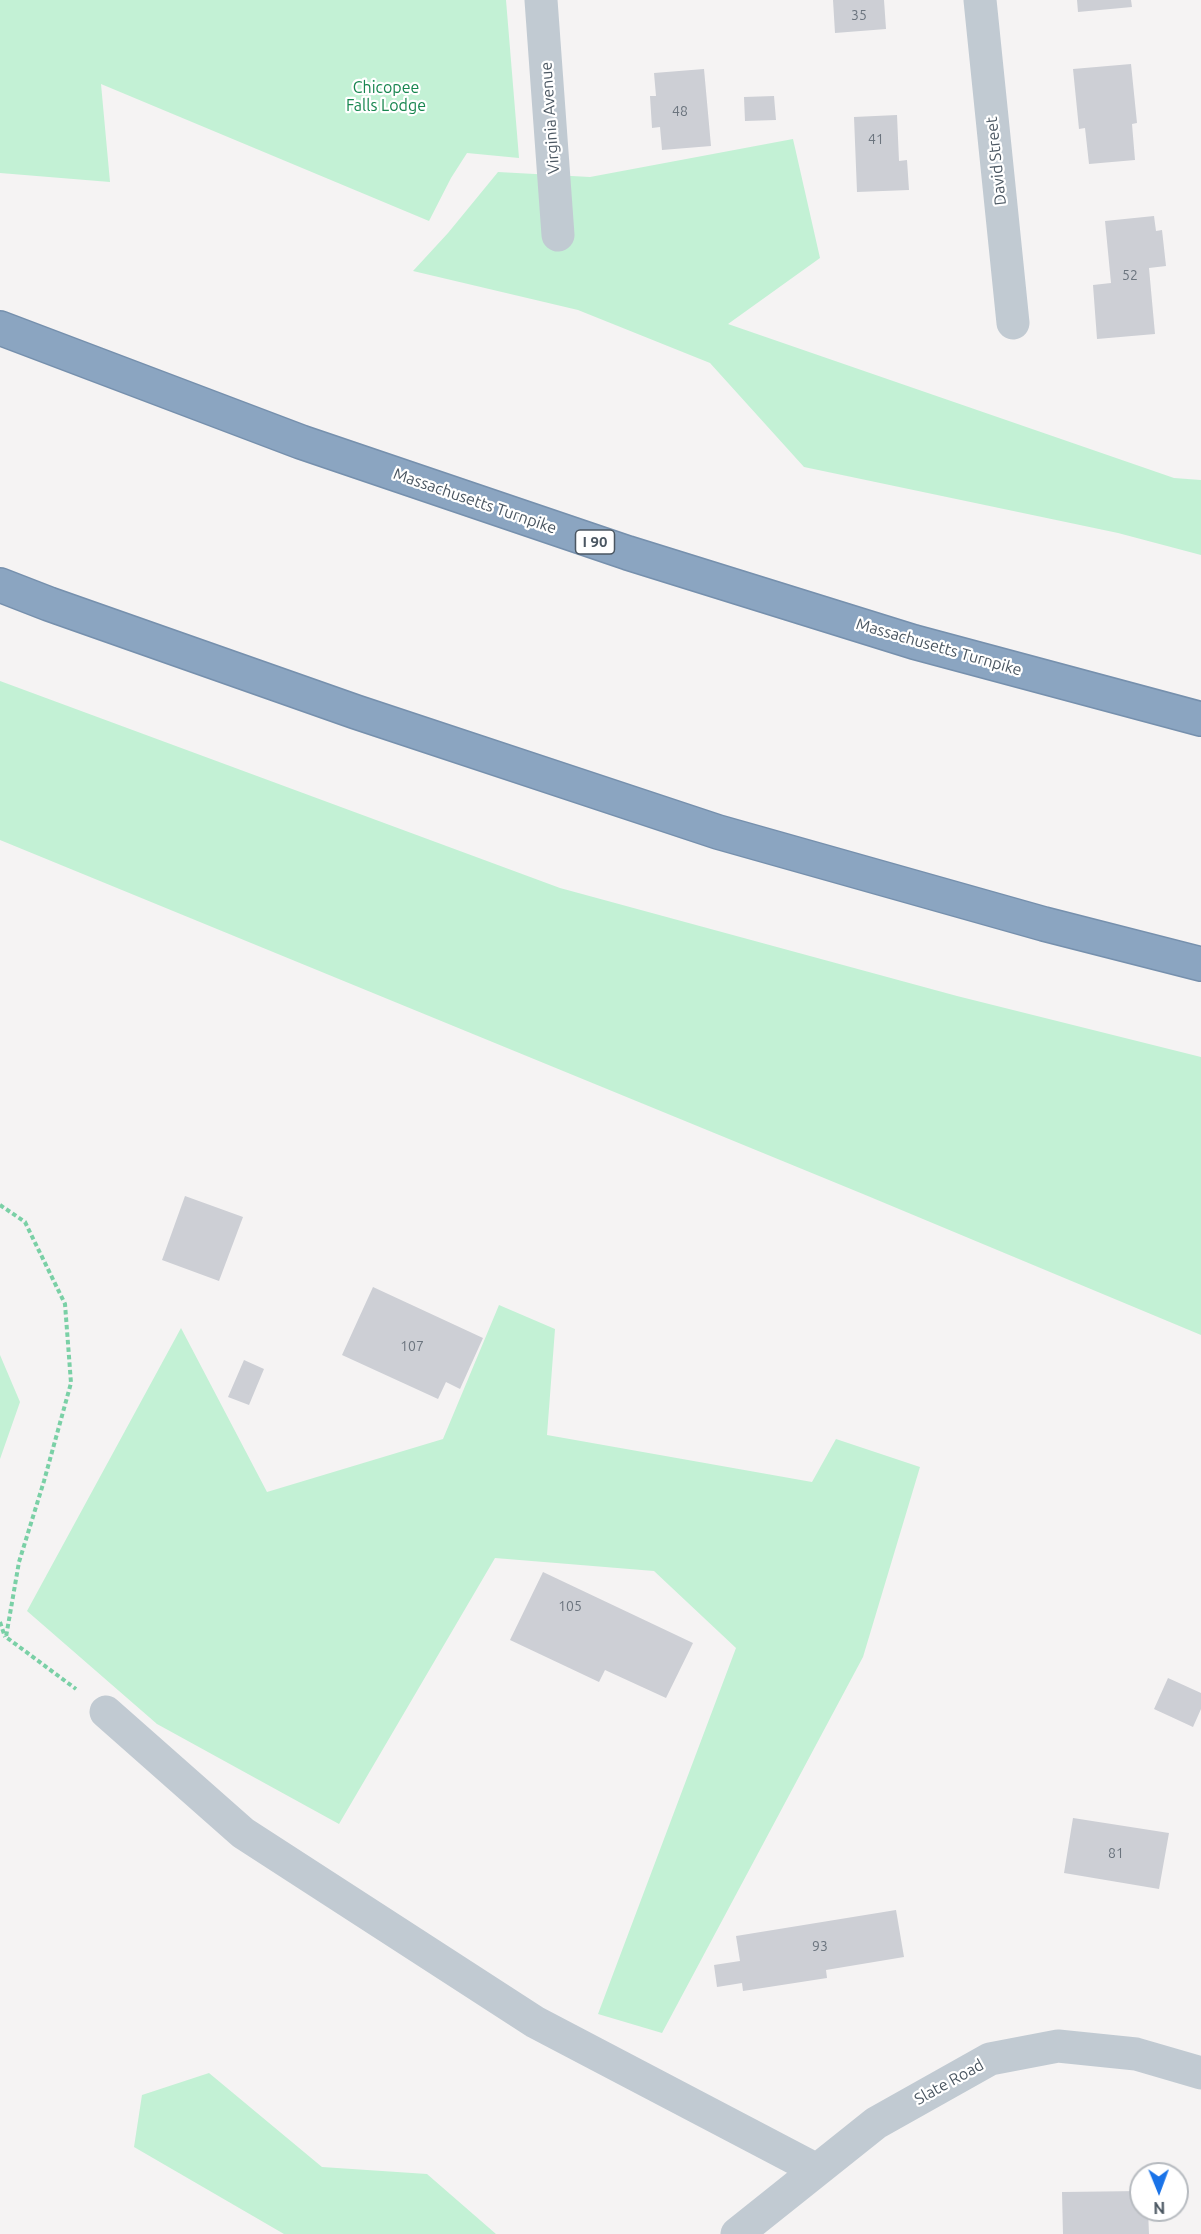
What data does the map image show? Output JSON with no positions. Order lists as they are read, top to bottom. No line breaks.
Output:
{"streets":{"highway":["Massachusetts Turnpike","I 90"],"street":["Virginia Avenue","David Street","Slate Road"]},"parks":["Chicopee Falls Lodge"],"house_numbers":["35","48","41","52","107","105","81","93"],"north":"bottom"}
